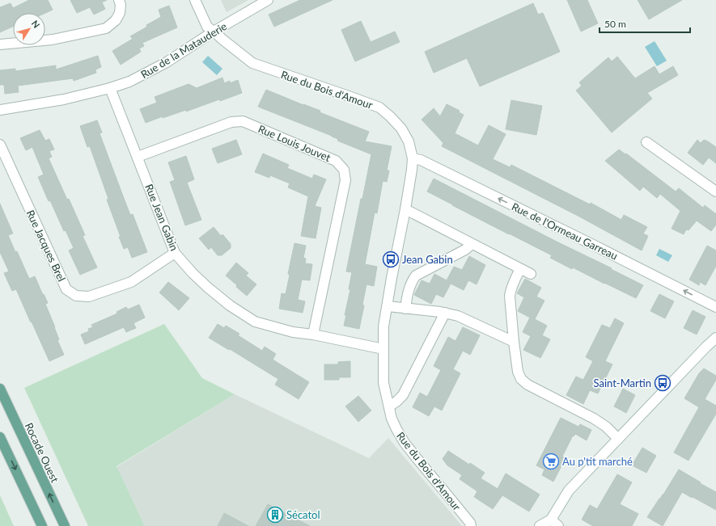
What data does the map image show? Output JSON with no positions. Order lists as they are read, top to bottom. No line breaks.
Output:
{"streets":{"main road":["Rocade Ouest"],"street":["Rue de la Matauderie","Rue du Bois d'Amour","Rue Louis Jouvet","Rue Jean Gabin","Rue de l'Ormeau Garreau","Rue Jacques Brel"]},"crossings":[["Rue de la Matauderie","Rue du Bois d'Amour"],["Rue de la Matauderie","Rue Jean Gabin"],["Rue du Bois d'Amour","Rue Jean Gabin"],["Rue du Bois d'Amour","Rue de l'Ormeau Garreau"],["Rue Louis Jouvet","Rue Jean Gabin"],["Rue Jean Gabin","Rue Jacques Brel"]],"places":{"bus stop":["Jean Gabin","Saint-Martin"],"supermarket":["Au p'tit marché"],"building":["Sécatol"]},"scale_bar":"50 m","north":"top right"}
